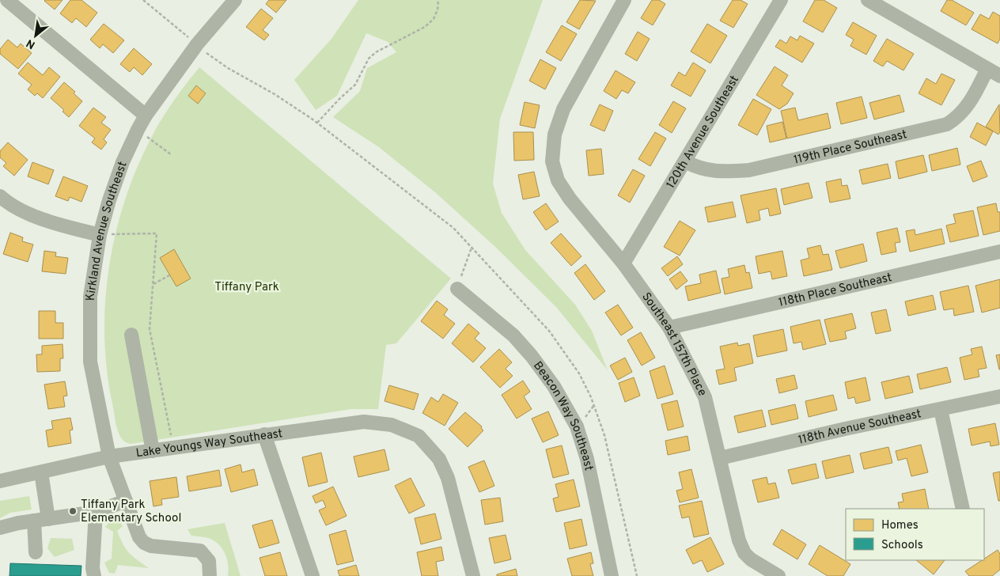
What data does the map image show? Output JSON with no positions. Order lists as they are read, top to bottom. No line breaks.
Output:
{"streets":{"street":["120th Avenue Southeast","119th Place Southeast","Kirkland Avenue Southeast","118th Place Southeast","Southeast 157th Place","Beacon Way Southeast","118th Avenue Southeast","Lake Youngs Way Southeast"]},"crossings":[["120th Avenue Southeast","119th Place Southeast"],["120th Avenue Southeast","Southeast 157th Place"],["Kirkland Avenue Southeast","Lake Youngs Way Southeast"],["118th Place Southeast","Southeast 157th Place"],["Southeast 157th Place","118th Avenue Southeast"]],"parks":["Tiffany Park"],"places":["Tiffany Park Elementary School"],"legend":["Homes","Schools"],"north":"bottom left"}
